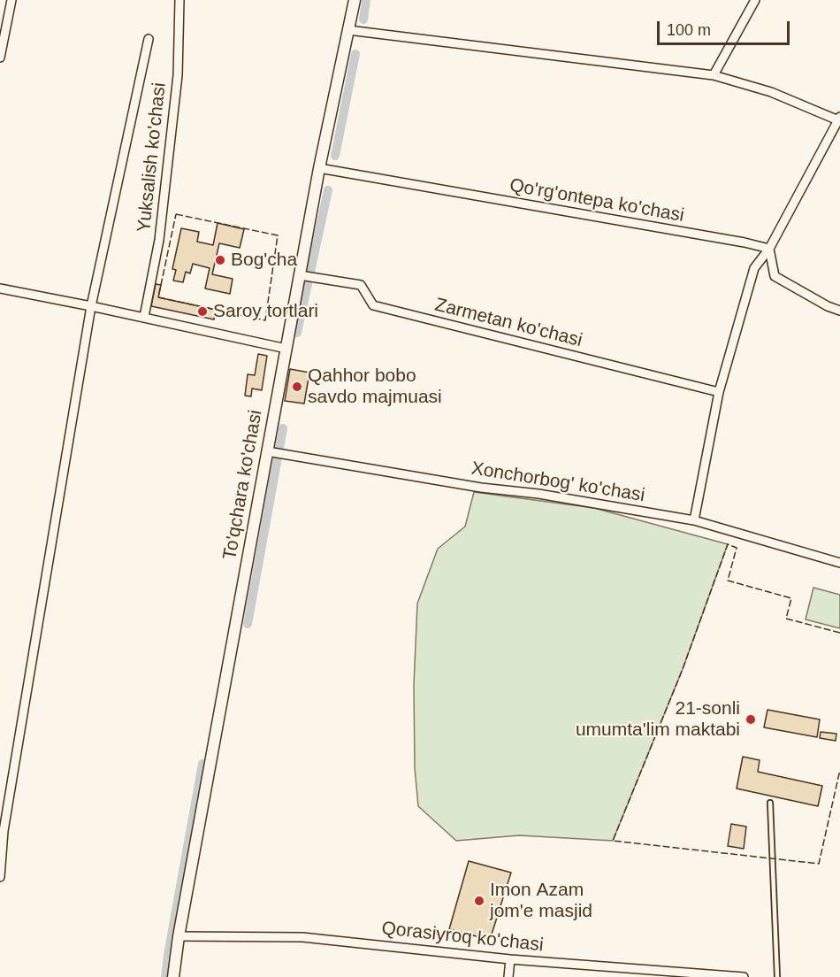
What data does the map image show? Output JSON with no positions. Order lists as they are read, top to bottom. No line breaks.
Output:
{"streets":{"street":["Yuksalish ko'chasi","Qo'rg'ontepa ko'chasi","Zarmetan ko'chasi","Xonchorbog' ko'chasi","To'qchara ko'chasi","Qorasiyroq ko'chasi"]},"crossings":[["Qo'rg'ontepa ko'chasi","To'qchara ko'chasi"],["Zarmetan ko'chasi","To'qchara ko'chasi"],["Xonchorbog' ko'chasi","To'qchara ko'chasi"],["To'qchara ko'chasi","Qorasiyroq ko'chasi"]],"places":["Bog'cha","Saroy tortlari","Qahhor bobo savdo majmuasi","21-sonli umumta'lim maktabi","Imon Azam jom'e masjid"],"scale_bar":"100 m"}
